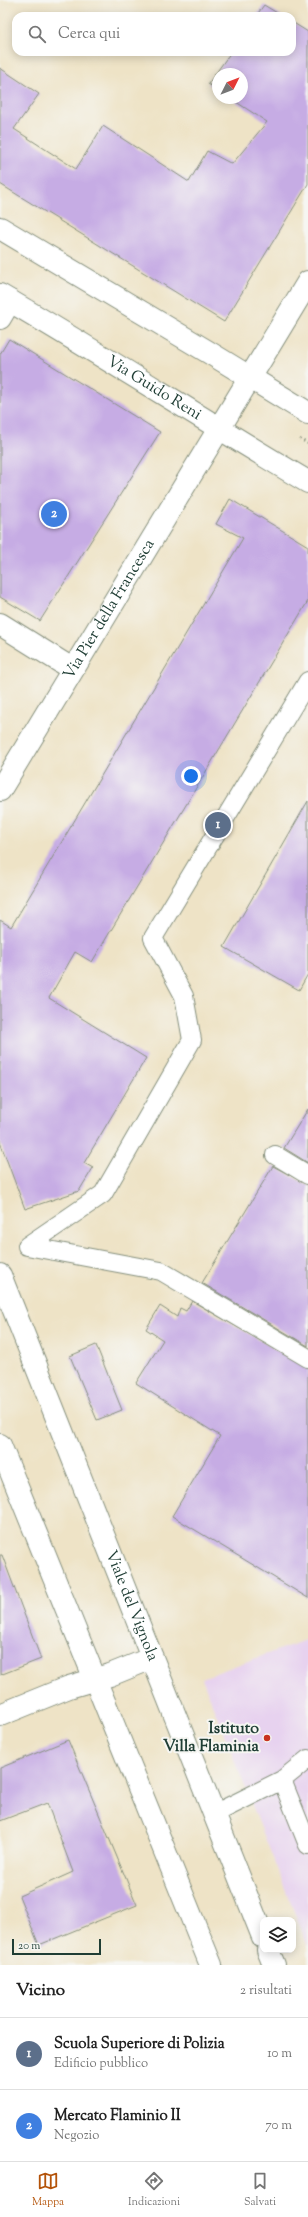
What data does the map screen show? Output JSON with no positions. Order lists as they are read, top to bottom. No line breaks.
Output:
{"streets":{"street":["Via Guido Reni","Via Pier della Francesca","Viale del Vignola"]},"crossings":[["Via Guido Reni","Via Pier della Francesca"]],"places":["Istituto Villa Flaminia"],"scale_bar":"20 m","north":"top right","page":{"search":"Cerca qui","pins":["2","1"],"scale":"20 m","heading":["Vicino","2 risultati"],"list":[{"mark":"1","name":"Scuola Superiore di Polizia","note":"Edificio pubblico","value":"10 m"},{"mark":"2","name":"Mercato Flaminio II","note":"Negozio","value":"70 m"}],"nav":["Mappa","Indicazioni","Salvati"]}}
